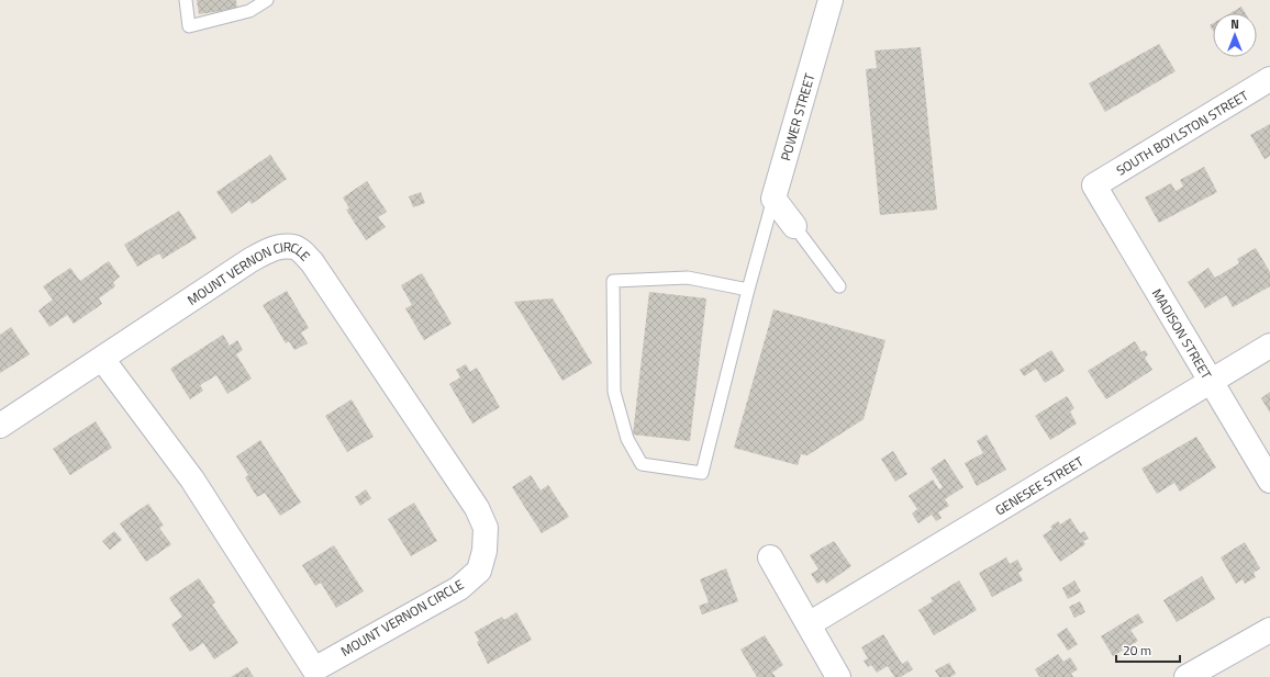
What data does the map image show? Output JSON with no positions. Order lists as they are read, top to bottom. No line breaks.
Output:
{"streets":{"street":["POWER STREET","SOUTH BOYLSTON STREET","MOUNT VERNON CIRCLE","MADISON STREET","GENESEE STREET"]},"crossings":[["SOUTH BOYLSTON STREET","MADISON STREET"],["MADISON STREET","GENESEE STREET"]],"scale_bar":"20 m","north":"top"}
